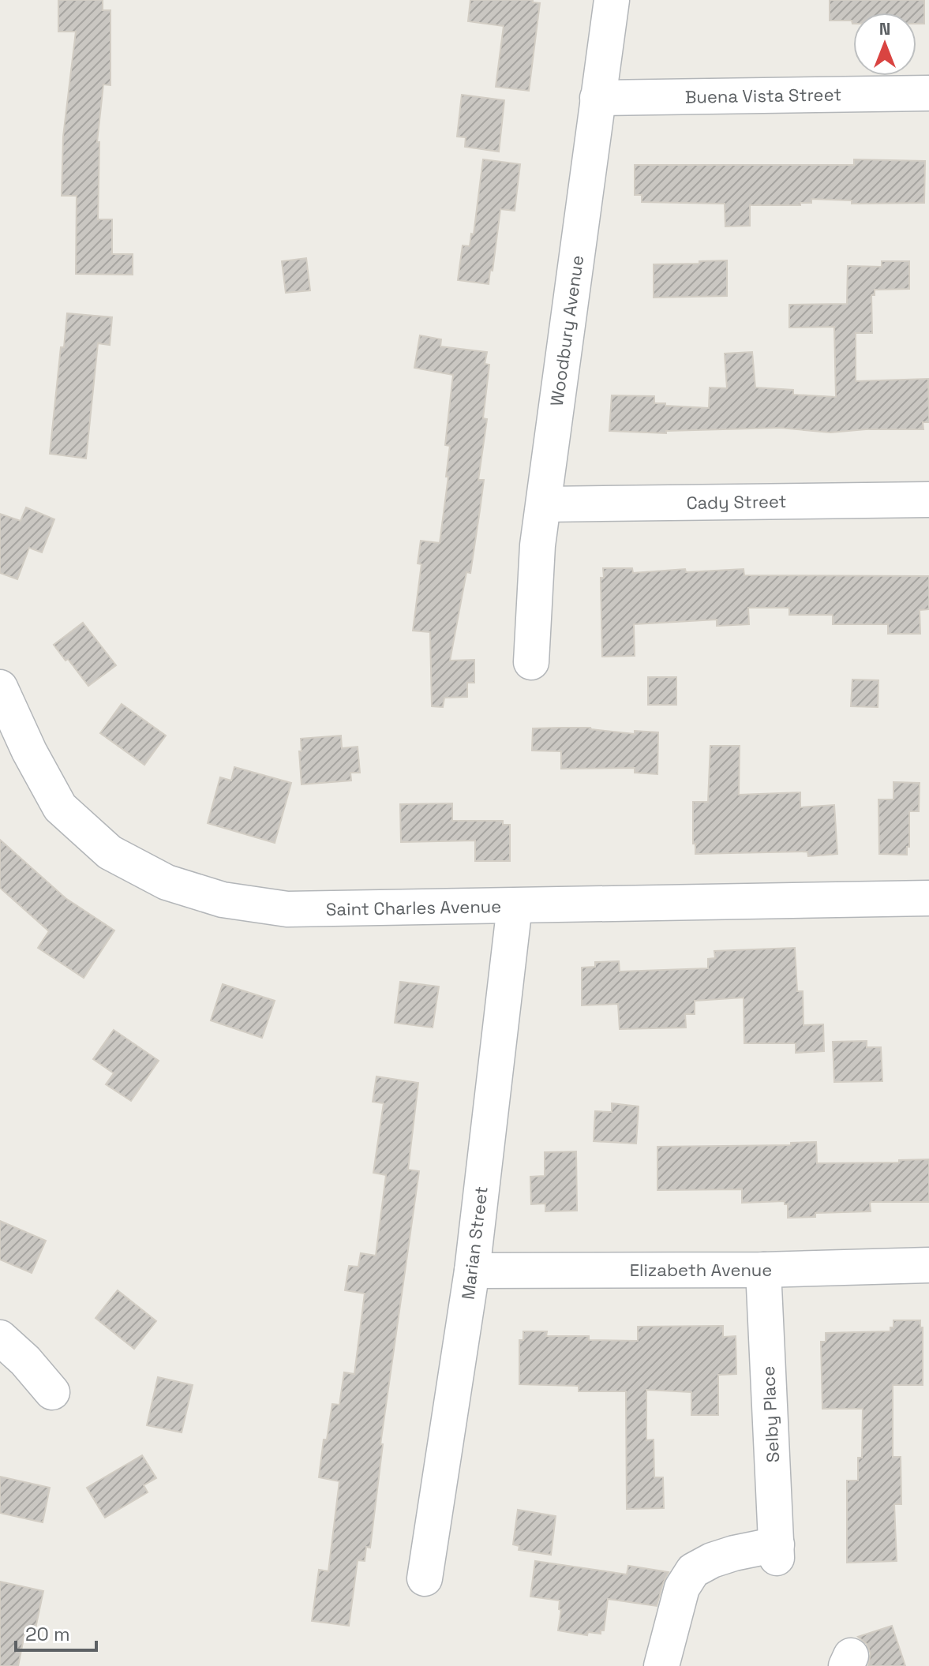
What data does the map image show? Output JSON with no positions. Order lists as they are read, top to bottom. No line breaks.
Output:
{"streets":{"street":["Buena Vista Street","Woodbury Avenue","Cady Street","Saint Charles Avenue","Marian Street","Elizabeth Avenue","Selby Place"]},"crossings":[["Buena Vista Street","Woodbury Avenue"],["Woodbury Avenue","Cady Street"],["Saint Charles Avenue","Marian Street"],["Marian Street","Elizabeth Avenue"],["Elizabeth Avenue","Selby Place"]],"scale_bar":"20 m","north":"top"}
